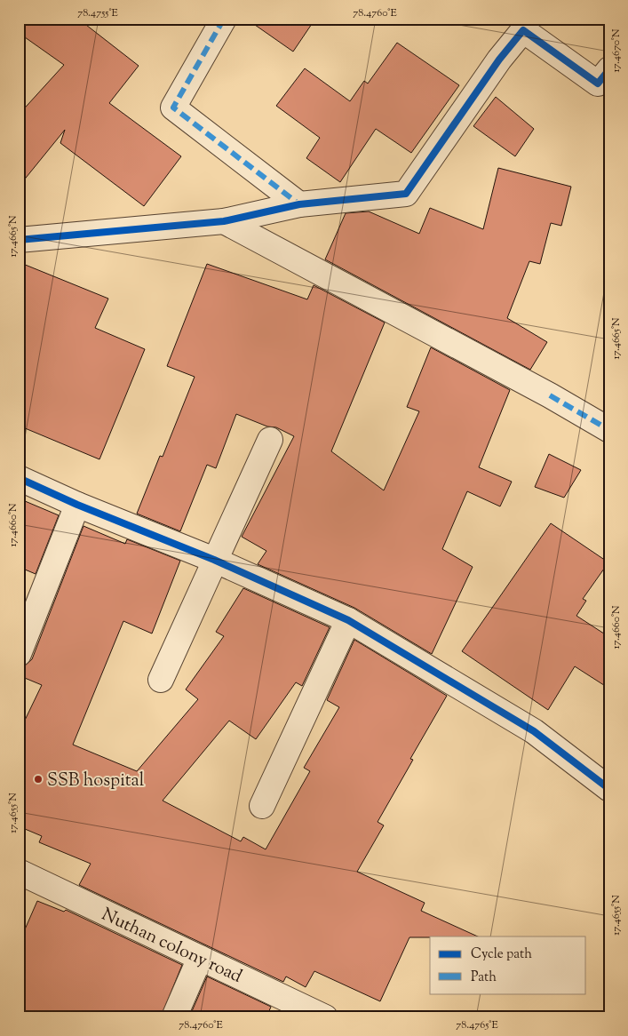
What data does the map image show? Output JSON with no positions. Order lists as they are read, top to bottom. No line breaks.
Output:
{"streets":{"street":["Nuthan colony road"]},"places":["SSB hospital"],"legend":["Cycle path","Path"],"coordinates":["78.4755°E","78.4760°E","17.4670°N","17.4665°N","17.4660°N","17.4655°N","78.4765°E"]}
